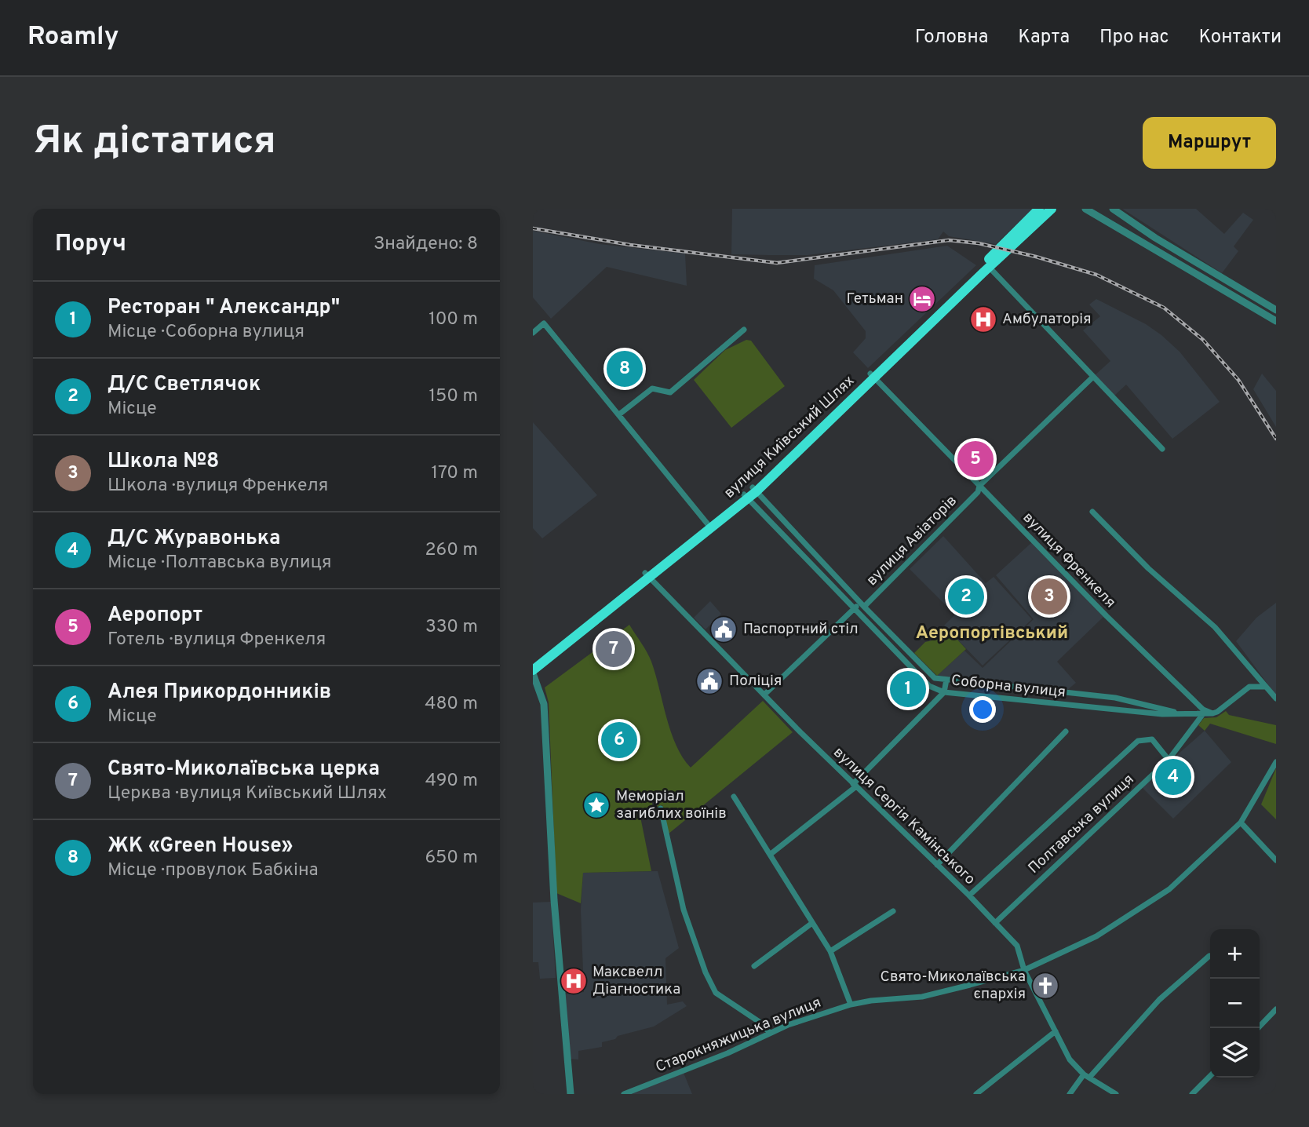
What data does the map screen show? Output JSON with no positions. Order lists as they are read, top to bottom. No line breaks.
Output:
{"streets":{"highway":["вулиця Київський Шлях"],"street":["вулиця Авіаторів","вулиця Френкеля","Соборна вулиця","вулиця Сергія Камінського","Полтавська вулиця","Старокняжицька вулиця"]},"crossings":[["вулиця Київський Шлях","вулиця Френкеля"],["вулиця Київський Шлях","Соборна вулиця"],["вулиця Київський Шлях","вулиця Сергія Камінського"],["вулиця Авіаторів","вулиця Френкеля"],["вулиця Авіаторів","Соборна вулиця"],["вулиця Авіаторів","вулиця Сергія Камінського"],["вулиця Френкеля","Соборна вулиця"],["Соборна вулиця","Полтавська вулиця"],["вулиця Сергія Камінського","Полтавська вулиця"],["вулиця Сергія Камінського","Старокняжицька вулиця"]],"districts":["Аеропортівський"],"places":{"hotel":["Гетьман"],"hospital":["Амбулаторія","Максвелл Діагностика"],"public building":["Паспортний стіл","Поліція"],"place":["Меморіал загиблих воїнів"],"church":["Свято-Миколаївська єпархія"]},"page":{"header":"Roamly","nav":["Головна","Карта","Про нас","Контакти"],"buttons":"Маршрут","title":"Як дістатися","heading":["Поруч","Знайдено: 8"],"list":[{"mark":"1","name":"Ресторан \" Александр\"","note":"Місце · Соборна вулиця","value":"100 m"},{"mark":"2","name":"Д/С Светлячок","note":"Місце","value":"150 m"},{"mark":"3","name":"Школа №8","note":"Школа · вулиця Френкеля","value":"170 m"},{"mark":"4","name":"Д/С Журавонька","note":"Місце · Полтавська вулиця","value":"260 m"},{"mark":"5","name":"Аеропорт","note":"Готель · вулиця Френкеля","value":"330 m"},{"mark":"6","name":"Алея Прикордонників","note":"Місце","value":"480 m"},{"mark":"7","name":"Свято-Миколаївська церка","note":"Церква · вулиця Київський Шлях","value":"490 m"},{"mark":"8","name":"ЖК «Green House»","note":"Місце · провулок Бабкіна","value":"650 m"}],"pins":["8","5","2","3","7","1","6","4"],"map_buttons":["+","−"]}}
